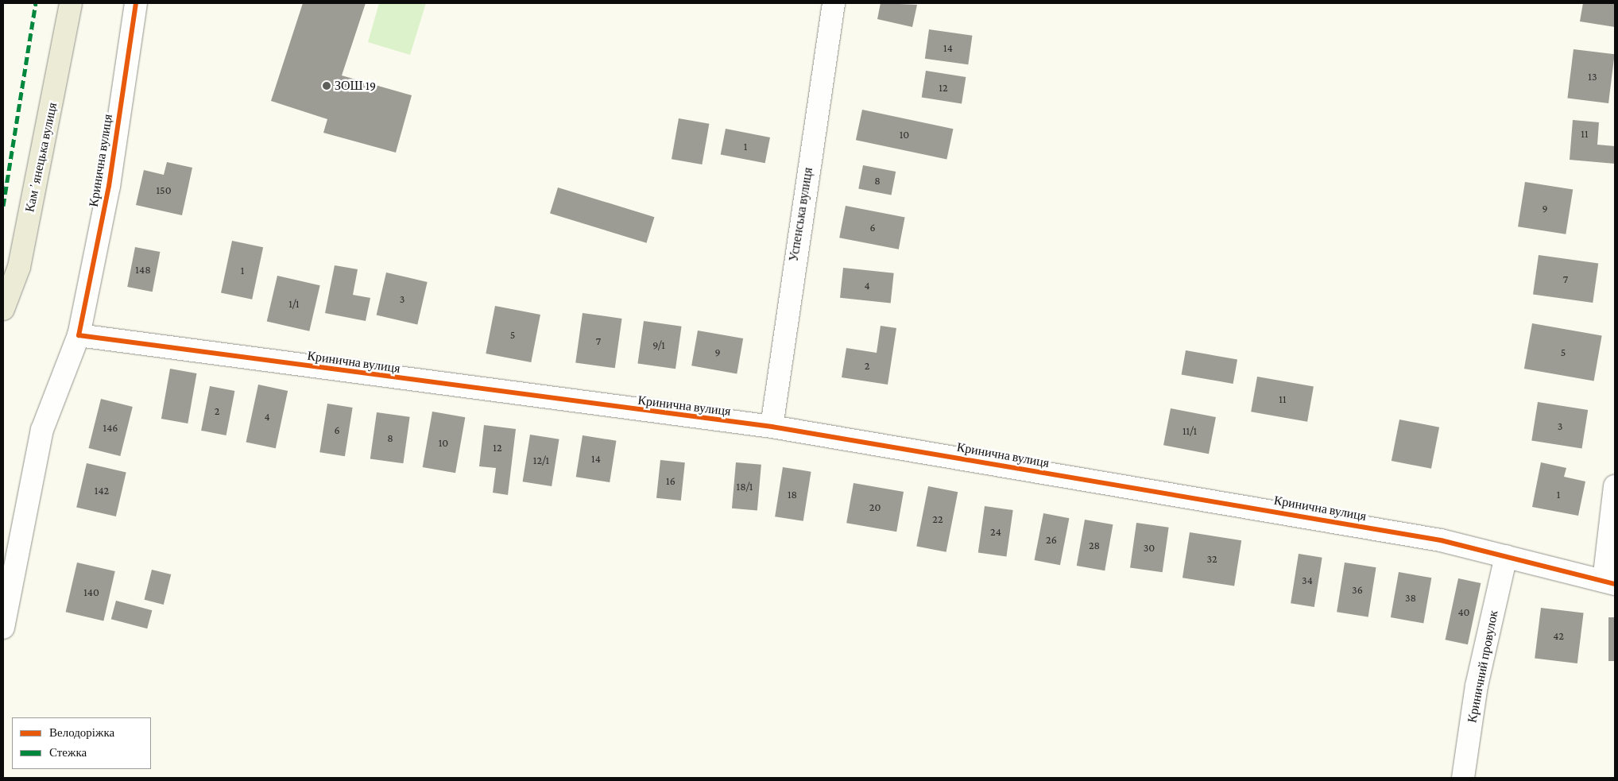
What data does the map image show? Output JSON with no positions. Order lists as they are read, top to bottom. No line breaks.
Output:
{"streets":{"main road":["Камʼянецька вулиця"],"street":["Кринична вулиця","Успенська вулиця","Криничний провулок"]},"crossings":[["Кринична вулиця","Успенська вулиця"],["Кринична вулиця","Криничний провулок"]],"places":["ЗОШ 19"],"house_numbers":["14","13","12","11","10","1","8","150","9","6","148","1","7","4","3","1/1","5","7","9/1","9","5","2","11","2","4","3","146","6","11/1","8","10","12","14","12/1","16","18/1","142","18","1","20","22","24","26","28","30","32","34","36","140","38","40","42"],"legend":["Велодоріжка","Стежка"]}
